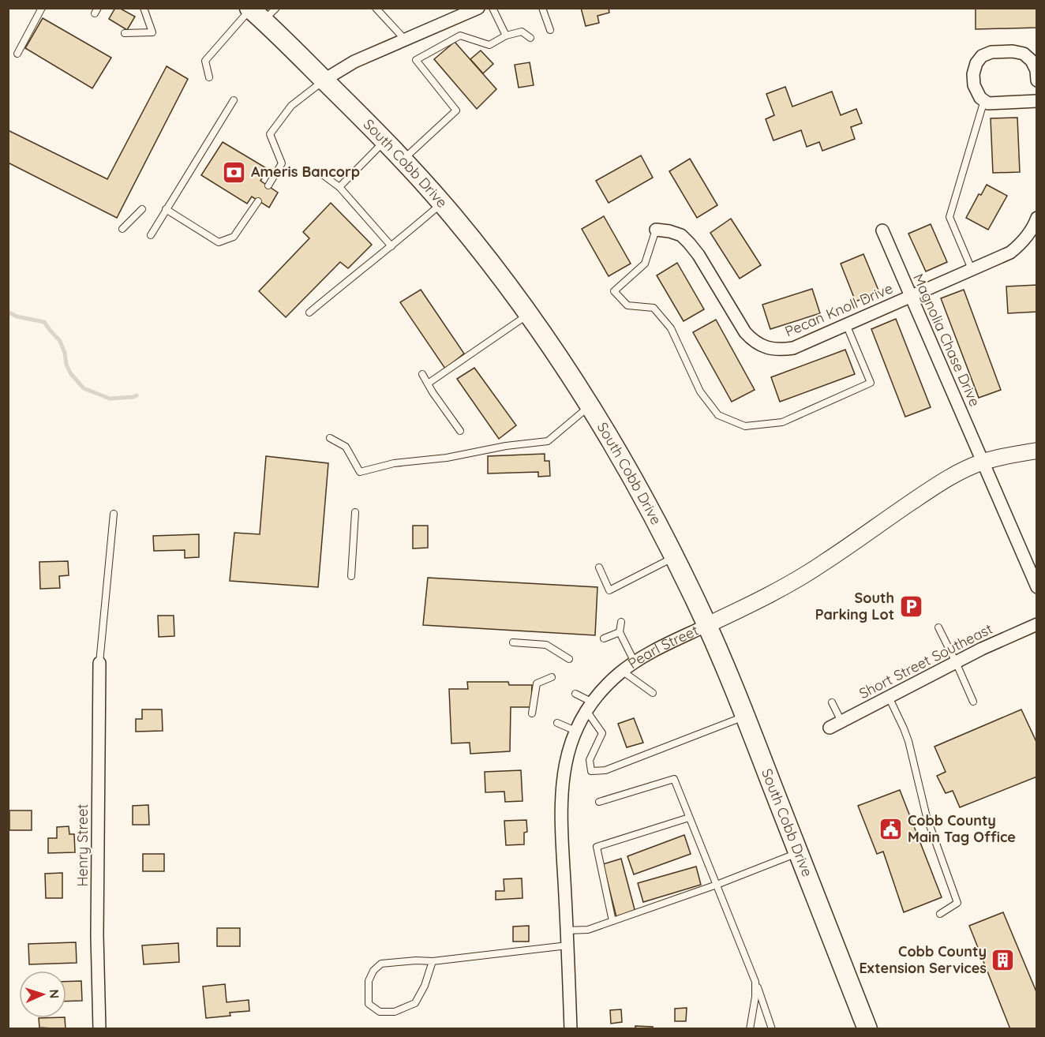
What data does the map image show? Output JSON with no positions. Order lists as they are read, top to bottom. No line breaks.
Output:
{"streets":{"main road":["South Cobb Drive"],"street":["Pecan Knoll Drive","Magnolia Chase Drive","Pearl Street","Short Street Southeast","Henry Street"]},"crossings":[["South Cobb Drive","Pearl Street"],["Pecan Knoll Drive","Magnolia Chase Drive"],["Magnolia Chase Drive","Pearl Street"]],"places":{"bank":["Ameris Bancorp"],"parking":["South Parking Lot"],"public building":["Cobb County Main Tag Office"],"building":["Cobb County Extension Services"]},"north":"right"}
